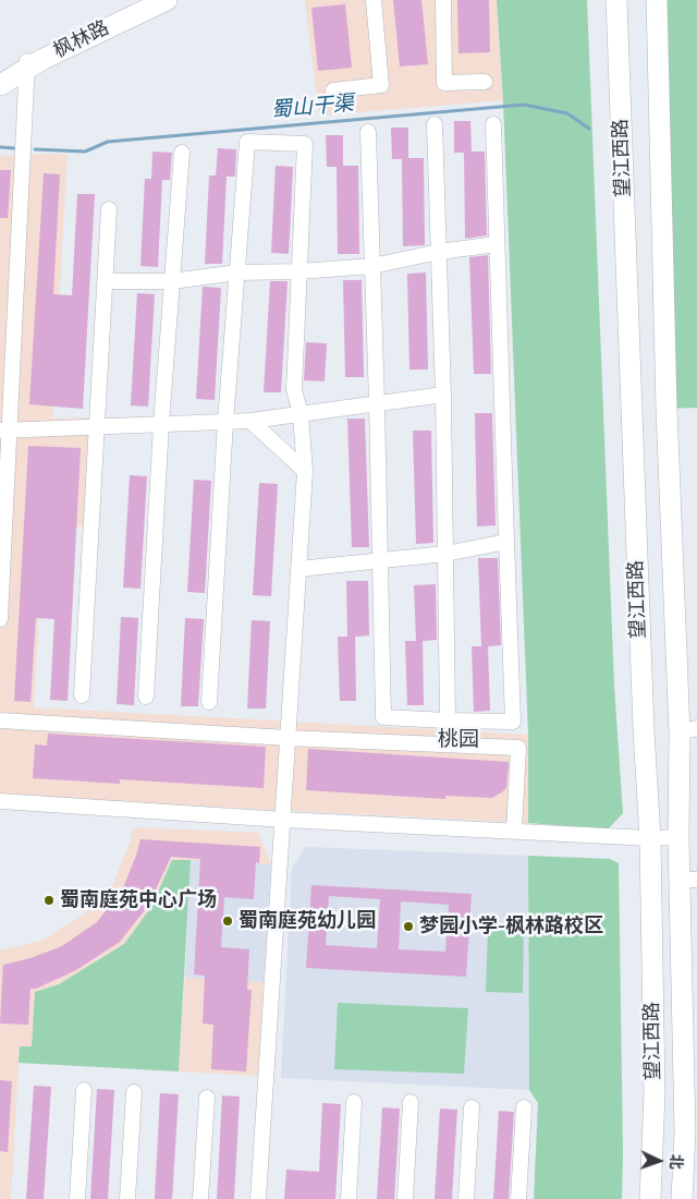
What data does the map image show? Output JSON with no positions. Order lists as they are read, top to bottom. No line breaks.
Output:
{"streets":{"main road":["枫林路","望江西路"]},"districts":["桃园"],"water":["蜀山干渠"],"places":["蜀南庭苑中心广场","蜀南庭苑幼儿园","梦园小学-枫林路校区"],"north":"right"}
